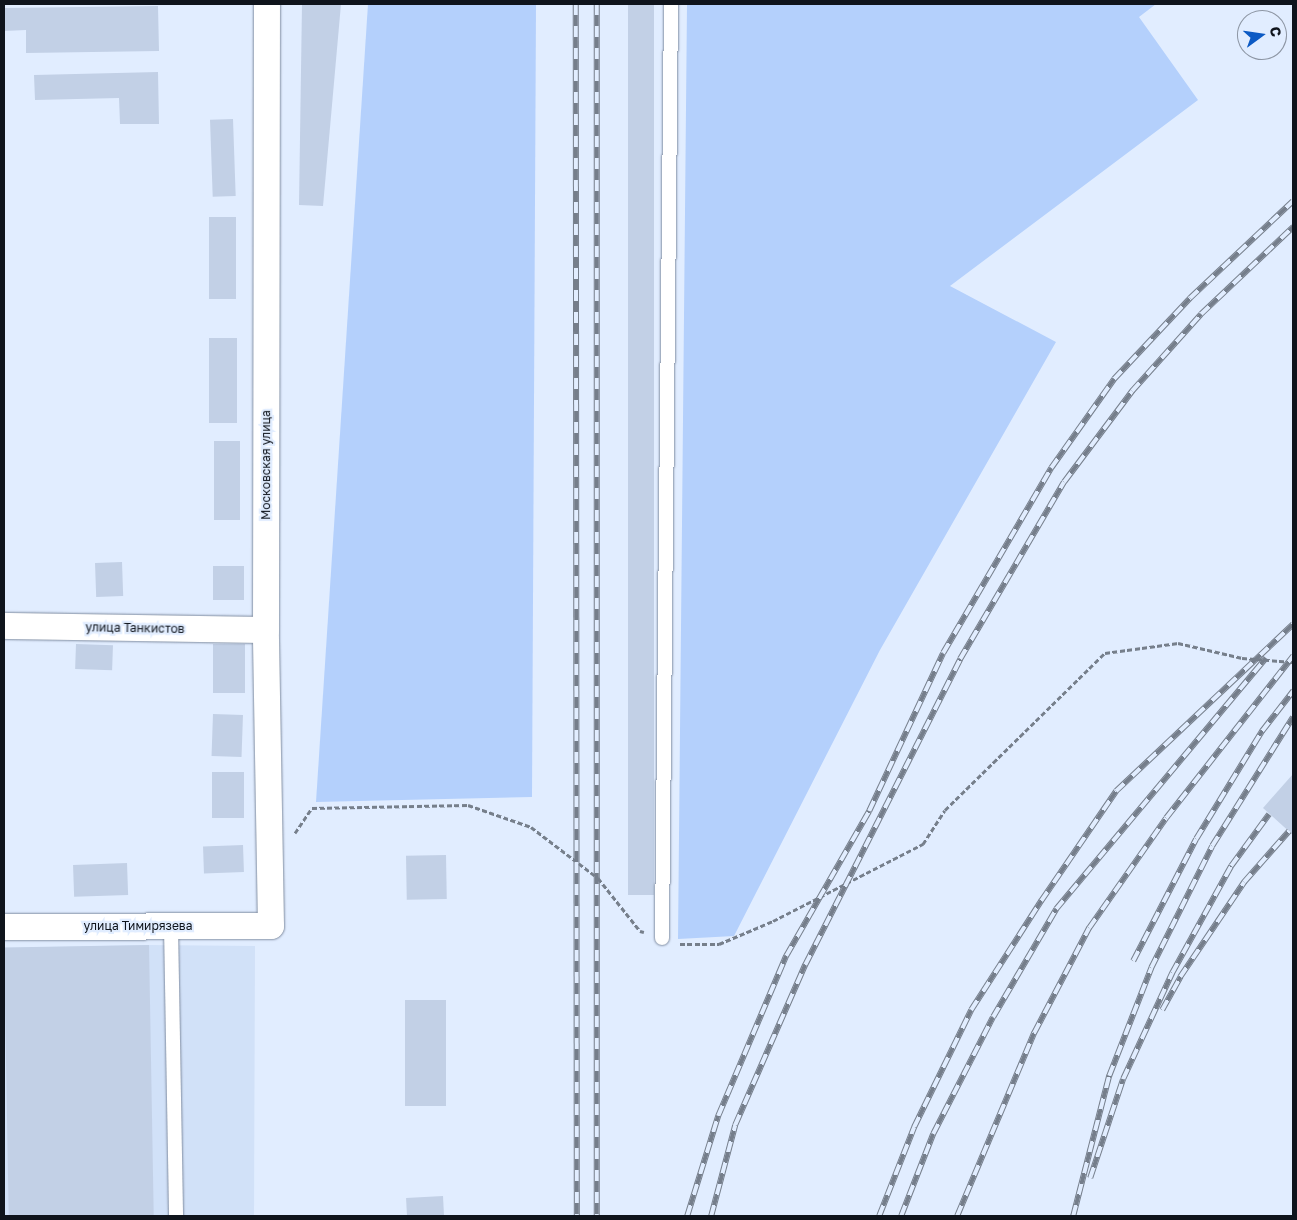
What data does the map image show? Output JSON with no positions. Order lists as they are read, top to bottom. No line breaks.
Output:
{"streets":{"street":["Московская улица","улица Танкистов","улица Тимирязева"]},"crossings":[["Московская улица","улица Танкистов"],["Московская улица","улица Тимирязева"]],"north":"right"}
